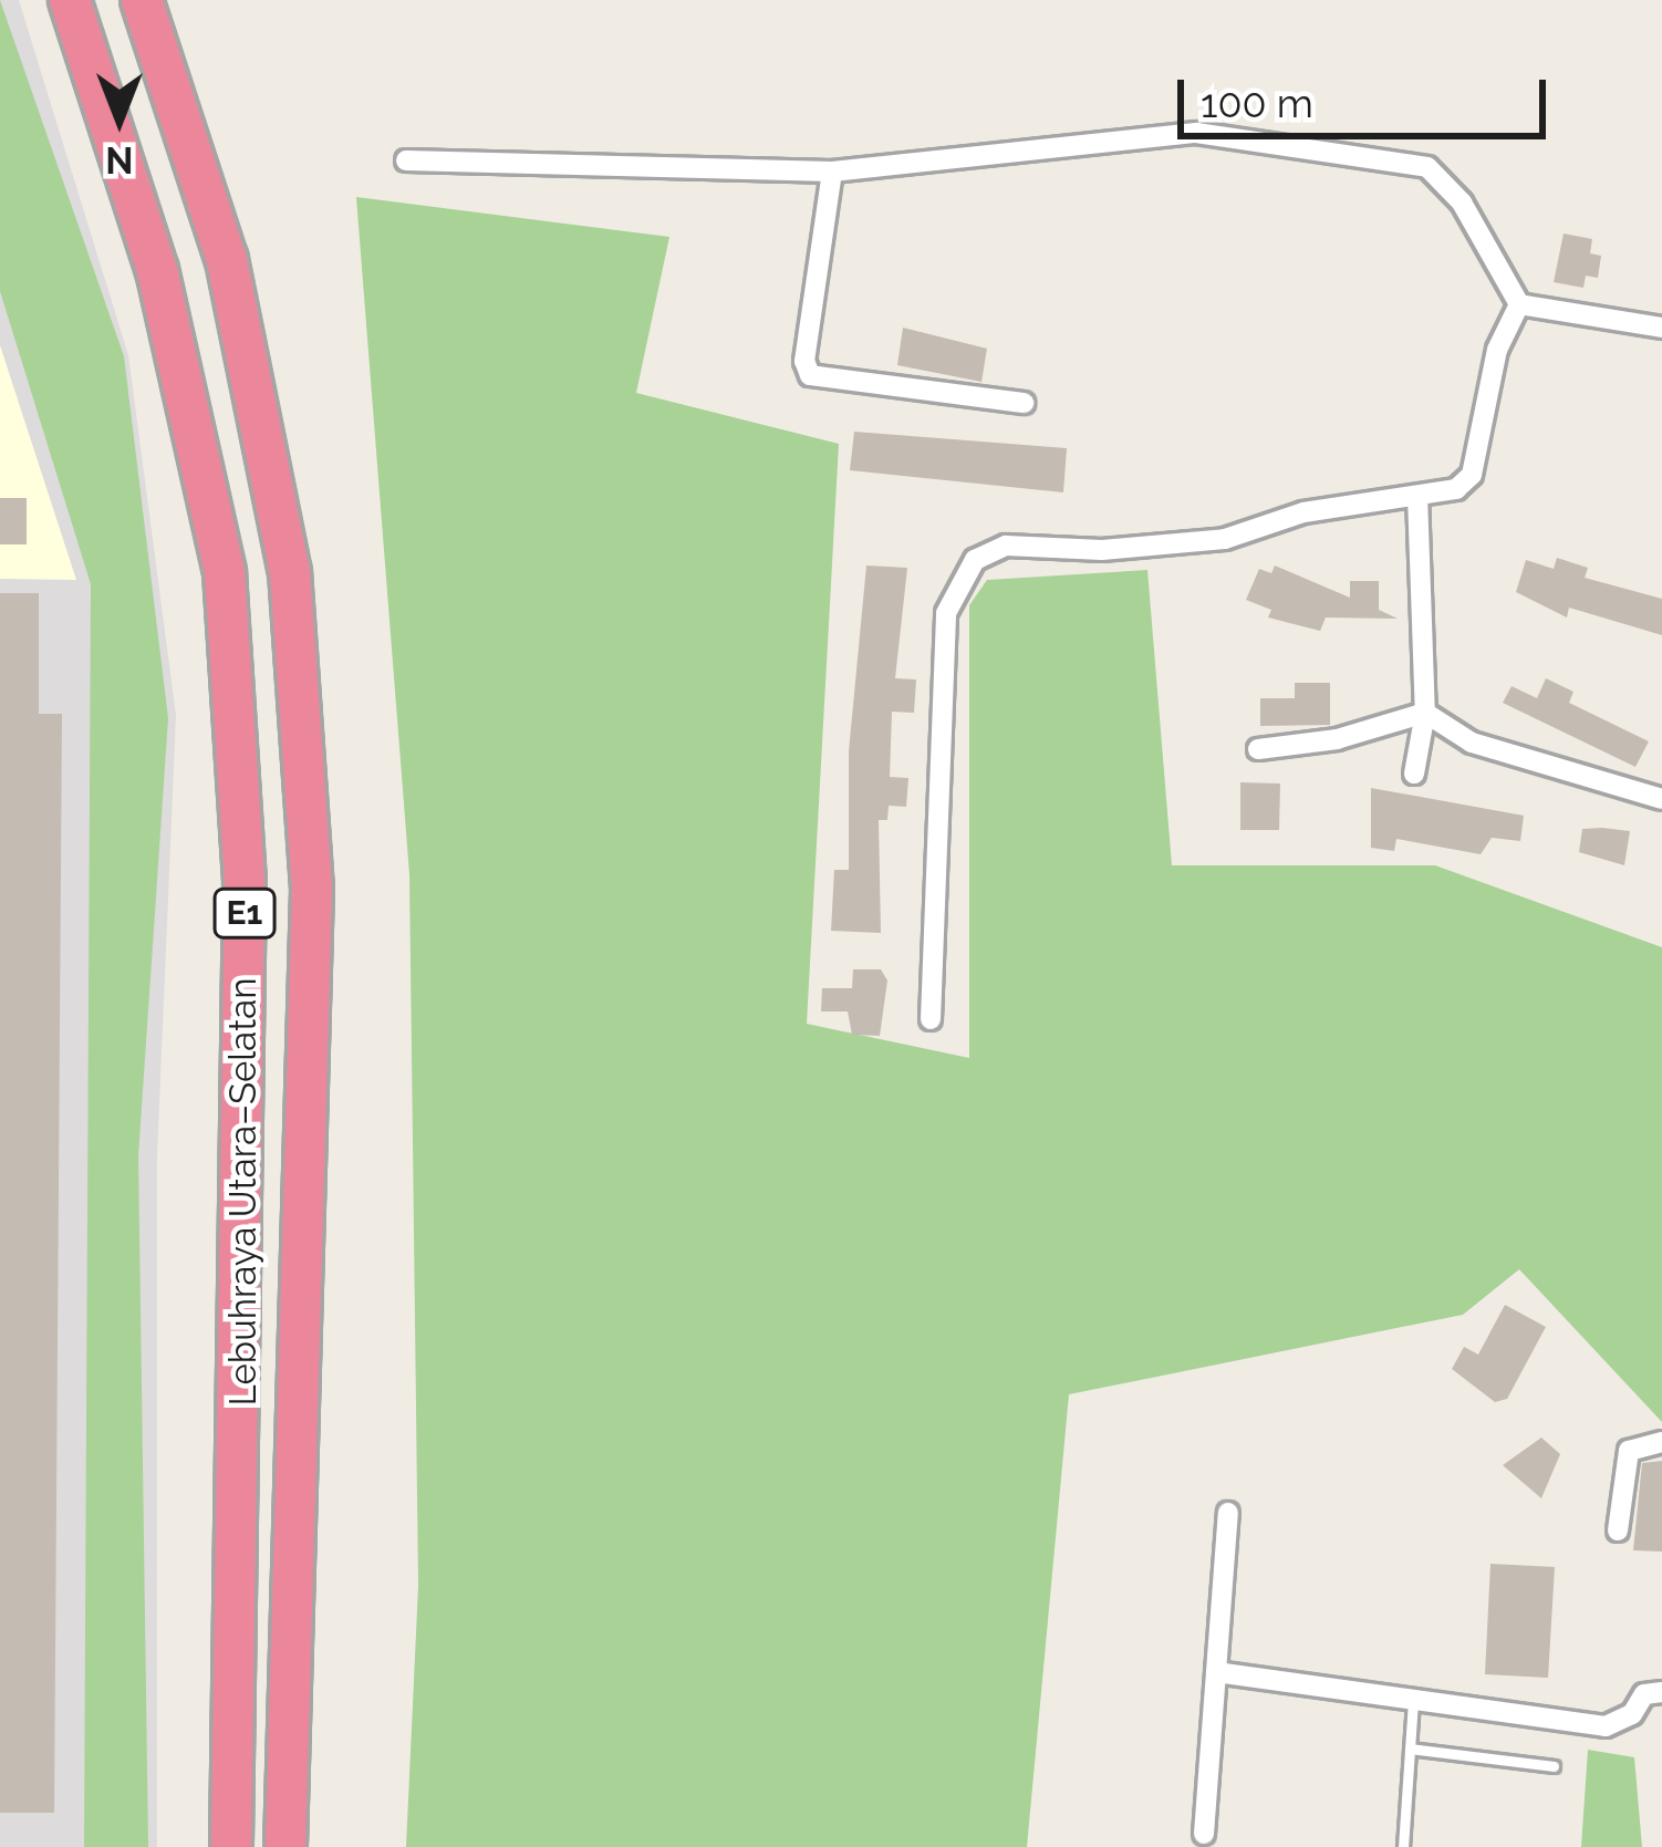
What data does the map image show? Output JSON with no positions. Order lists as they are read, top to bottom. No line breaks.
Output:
{"streets":{"highway":["E1","Lebuhraya Utara–Selatan"]},"scale_bar":"100 m","north":"bottom"}
